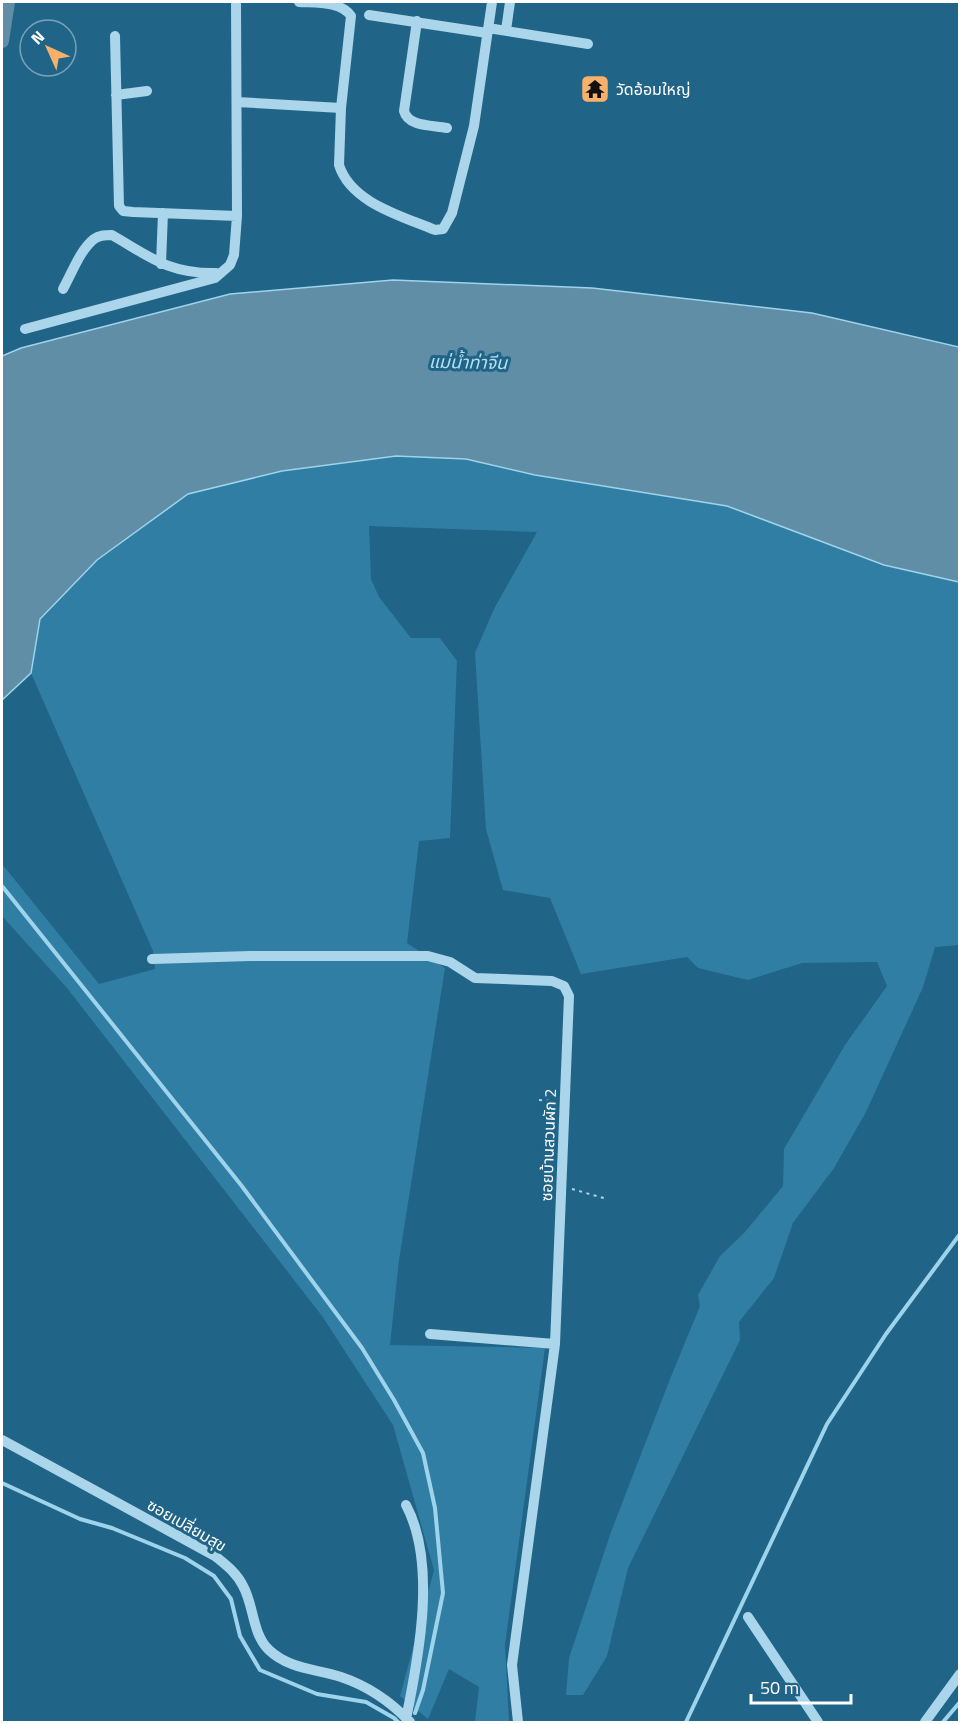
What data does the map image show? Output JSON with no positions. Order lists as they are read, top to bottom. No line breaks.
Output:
{"streets":{"street":["ซอยบ้านสวนผัก 2","ซอยเปลี่ยมสุข"]},"water":["แม่น้ำท่าจีน"],"places":{"temple":["วัดอ้อมใหญ่"]},"scale_bar":"50 m","north":"top left"}
